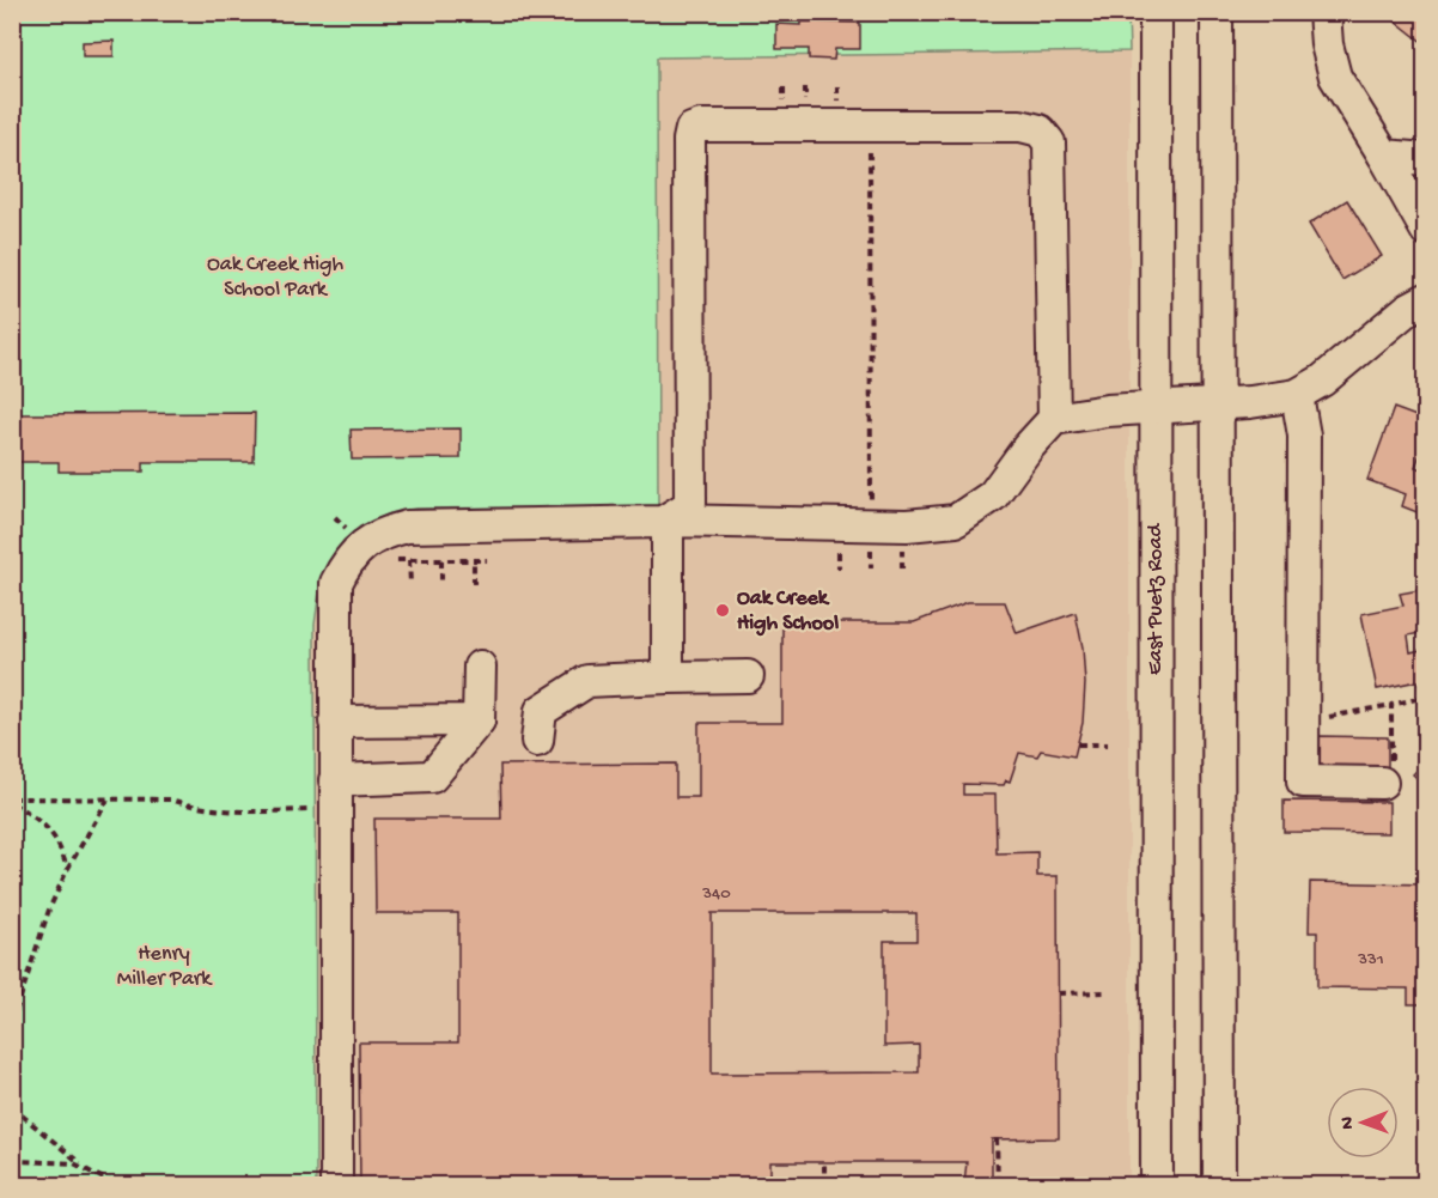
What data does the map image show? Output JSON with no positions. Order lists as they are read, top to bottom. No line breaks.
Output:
{"streets":{"street":["East Puetz Road"]},"parks":["Oak Creek High School Park","Henry Miller Park"],"places":["Oak Creek High School"],"house_numbers":["340","331"],"north":"left"}
